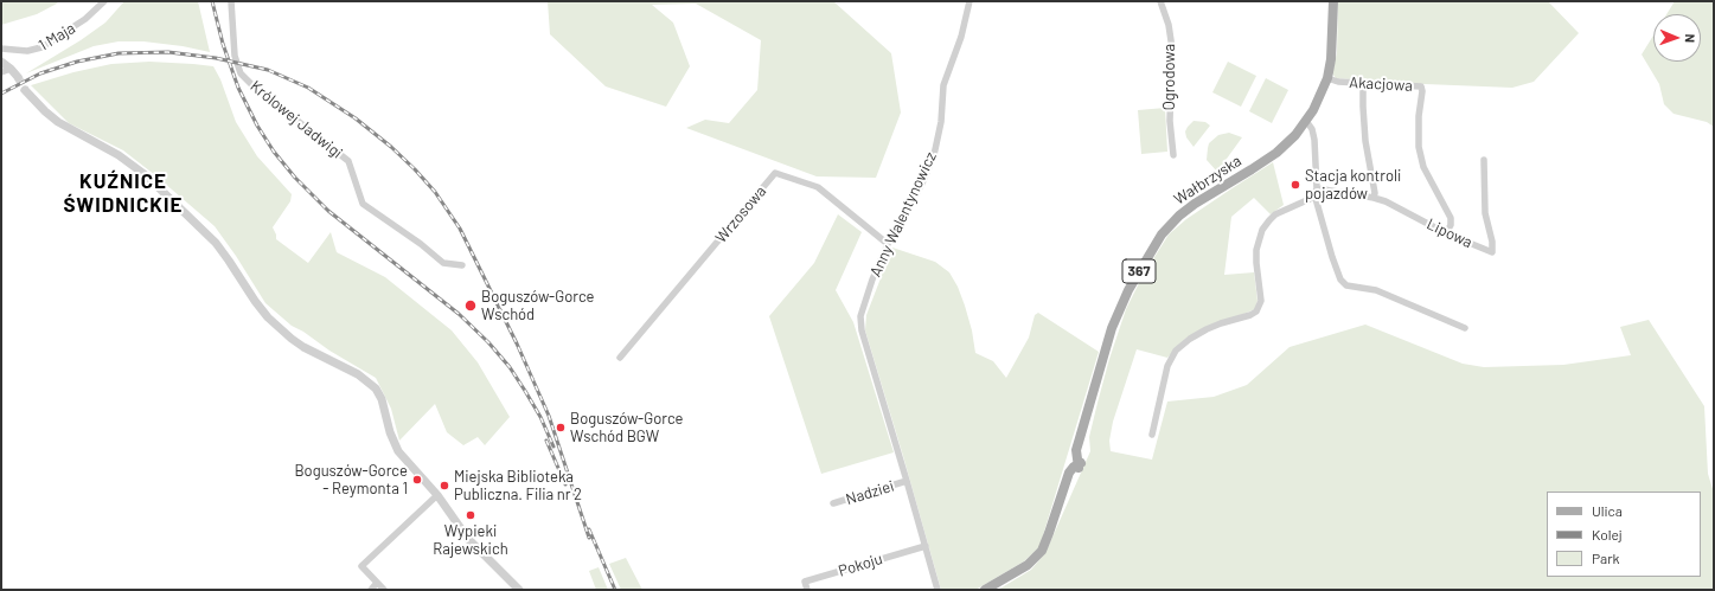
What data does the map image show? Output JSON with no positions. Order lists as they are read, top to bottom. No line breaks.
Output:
{"streets":{"main road":["Wałbrzyska","367"],"street":["1 Maja","Ogrodowa","Akacjowa","Królowej Jadwigi","Wrzosowa","Anny Walentynowicz","Lipowa","Nadziei","Pokoju"]},"crossings":[["Akacjowa","Wałbrzyska"],["Akacjowa","Lipowa"],["Wrzosowa","Anny Walentynowicz"],["Anny Walentynowicz","Nadziei"],["Anny Walentynowicz","Pokoju"]],"districts":["KUŹNICE ŚWIDNICKIE"],"places":["Stacja kontroli pojazdów","Boguszów-Gorce Wschód","Boguszów-Gorce Wschód BGW","Boguszów-Gorce - Reymonta 1","Miejska Biblioteka Publiczna. Filia nr 2","Wypieki Rajewskich"],"legend":["Ulica","Kolej","Park"],"north":"right"}
